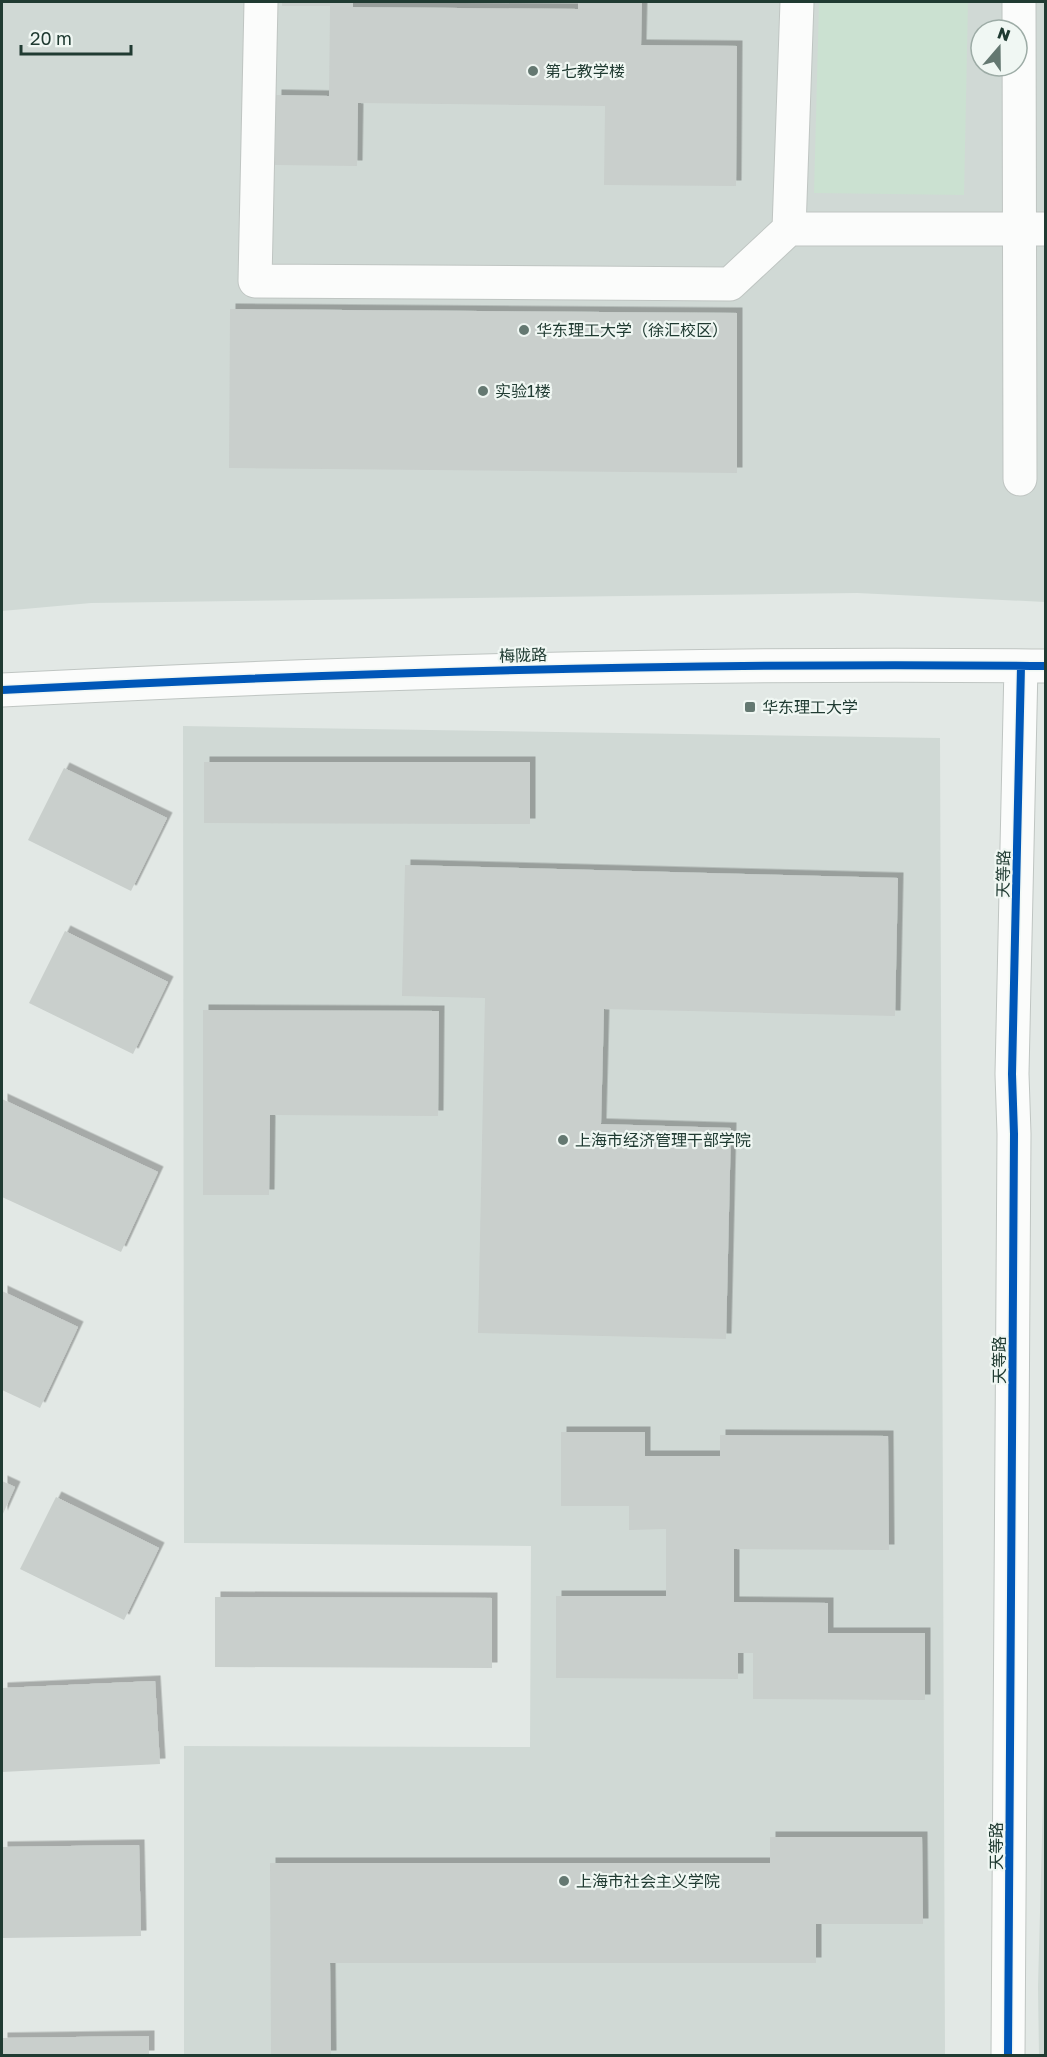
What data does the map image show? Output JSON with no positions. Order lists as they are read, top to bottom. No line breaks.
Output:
{"streets":{"street":["梅陇路","天等路"]},"crossings":[["梅陇路","天等路"]],"places":{"other":["第七教学楼","华东理工大学（徐汇校区）","实验1楼","上海市经济管理干部学院","上海市社会主义学院"],"transit":["华东理工大学"]},"scale_bar":"20 m","north":"top"}
